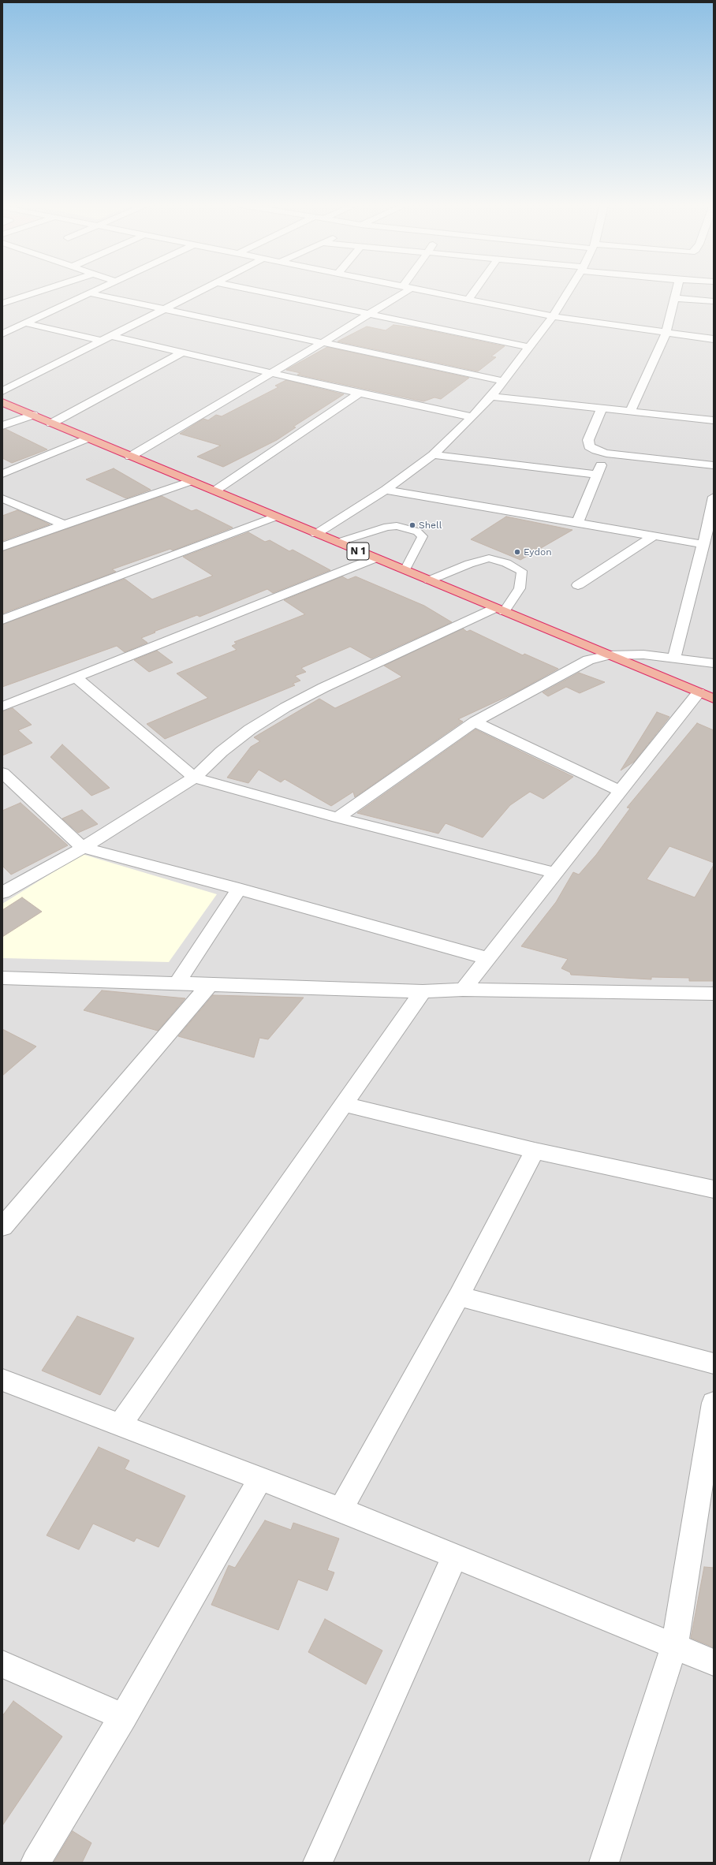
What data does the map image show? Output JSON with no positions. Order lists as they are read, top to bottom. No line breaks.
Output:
{"streets":{"highway":["N 1"]},"places":["Shell","Eydon"]}
